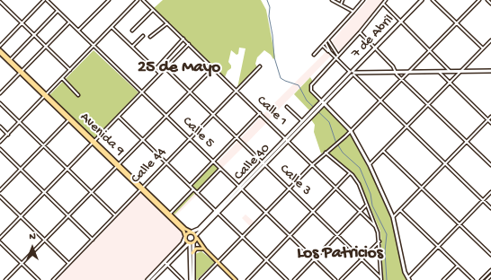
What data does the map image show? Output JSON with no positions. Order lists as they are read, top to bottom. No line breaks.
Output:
{"streets":{"main road":["7 de Abril","Avenida 9","Calle 40"],"street":["Calle 1","Calle 5","Calle 44","Calle 3"]},"crossings":[["7 de Abril","Calle 40"],["Calle 1","Calle 40"],["Calle 1","Calle 44"],["Calle 5","Calle 40"],["Calle 5","Calle 44"],["Avenida 9","Calle 40"],["Avenida 9","Calle 44"],["Calle 40","Calle 3"],["Calle 44","Calle 3"]],"districts":["25 de Mayo","Los Patricios"],"north":"top"}
